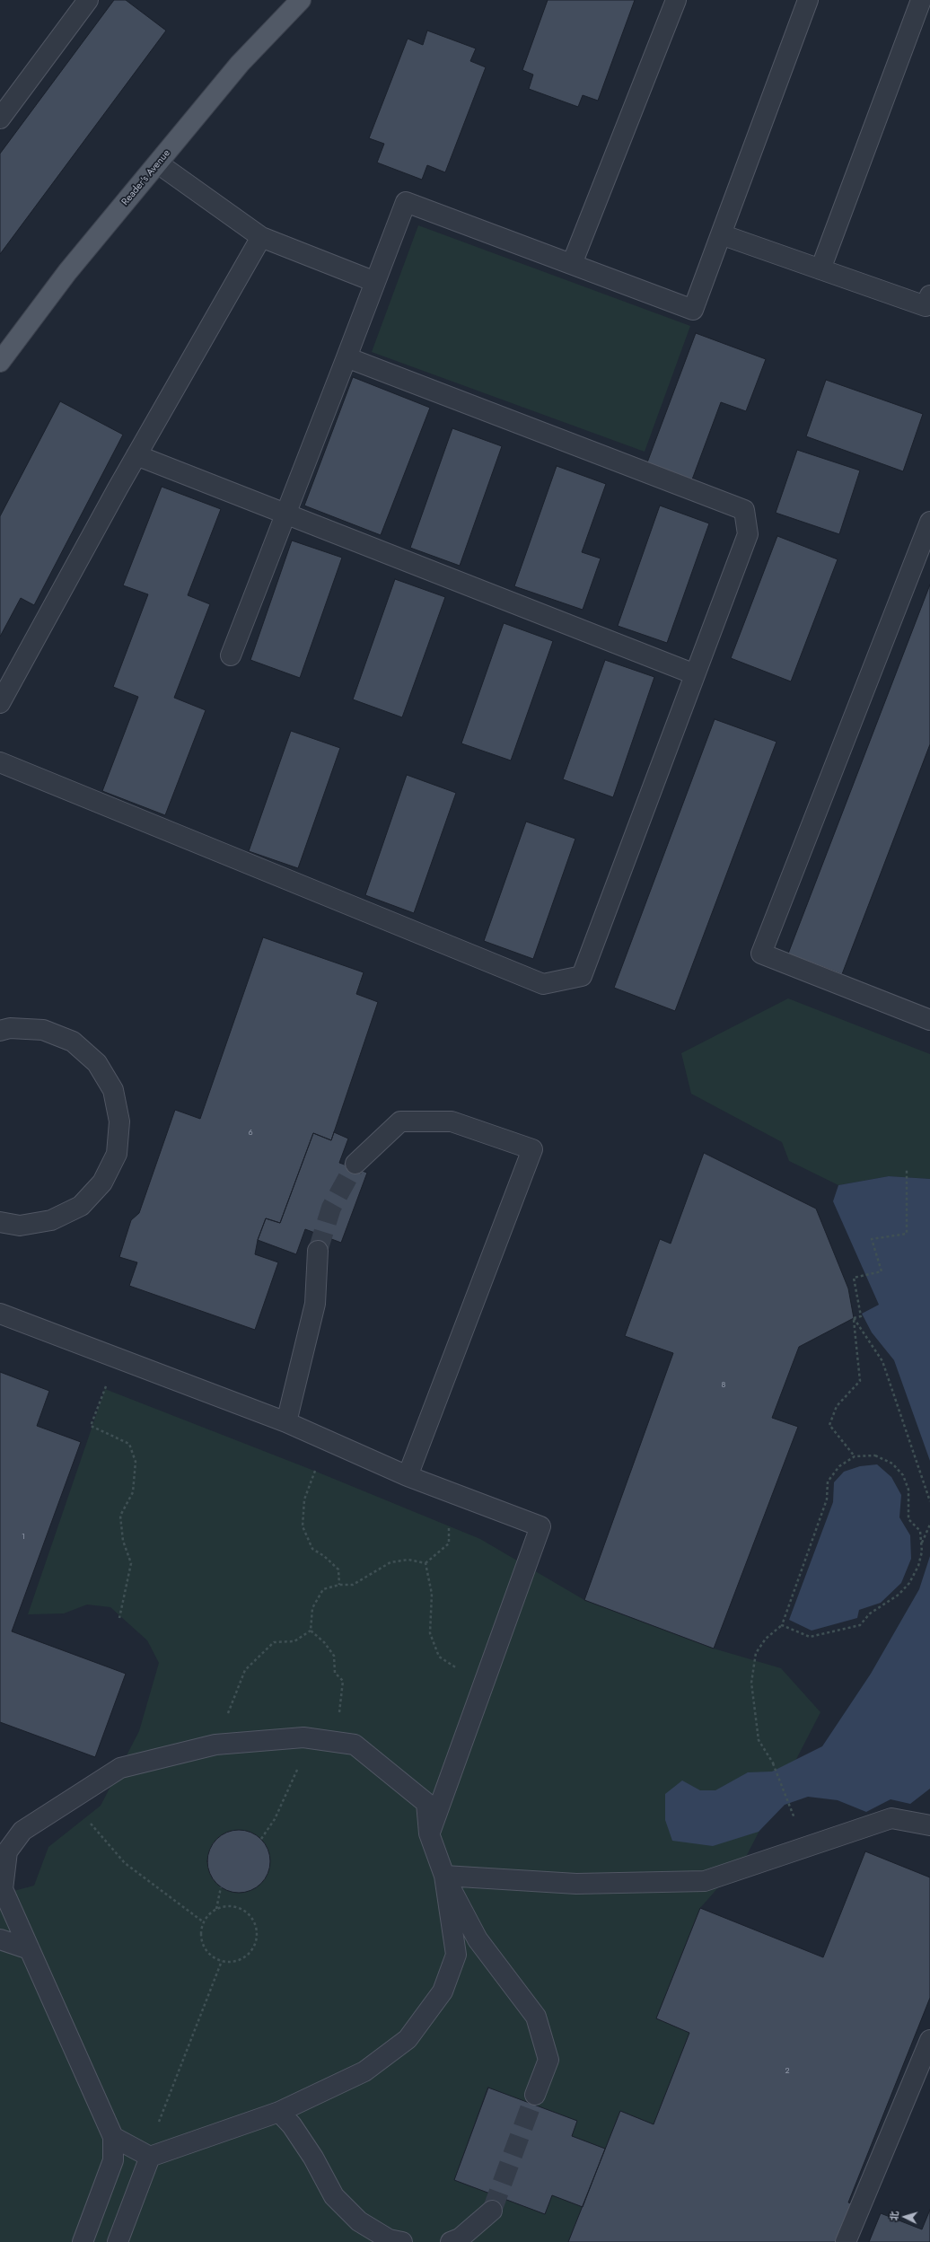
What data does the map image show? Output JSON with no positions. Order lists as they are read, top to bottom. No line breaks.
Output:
{"streets":{"main road":["Reader's Avenue"]},"house_numbers":["6","8","1","2"],"north":"left"}
